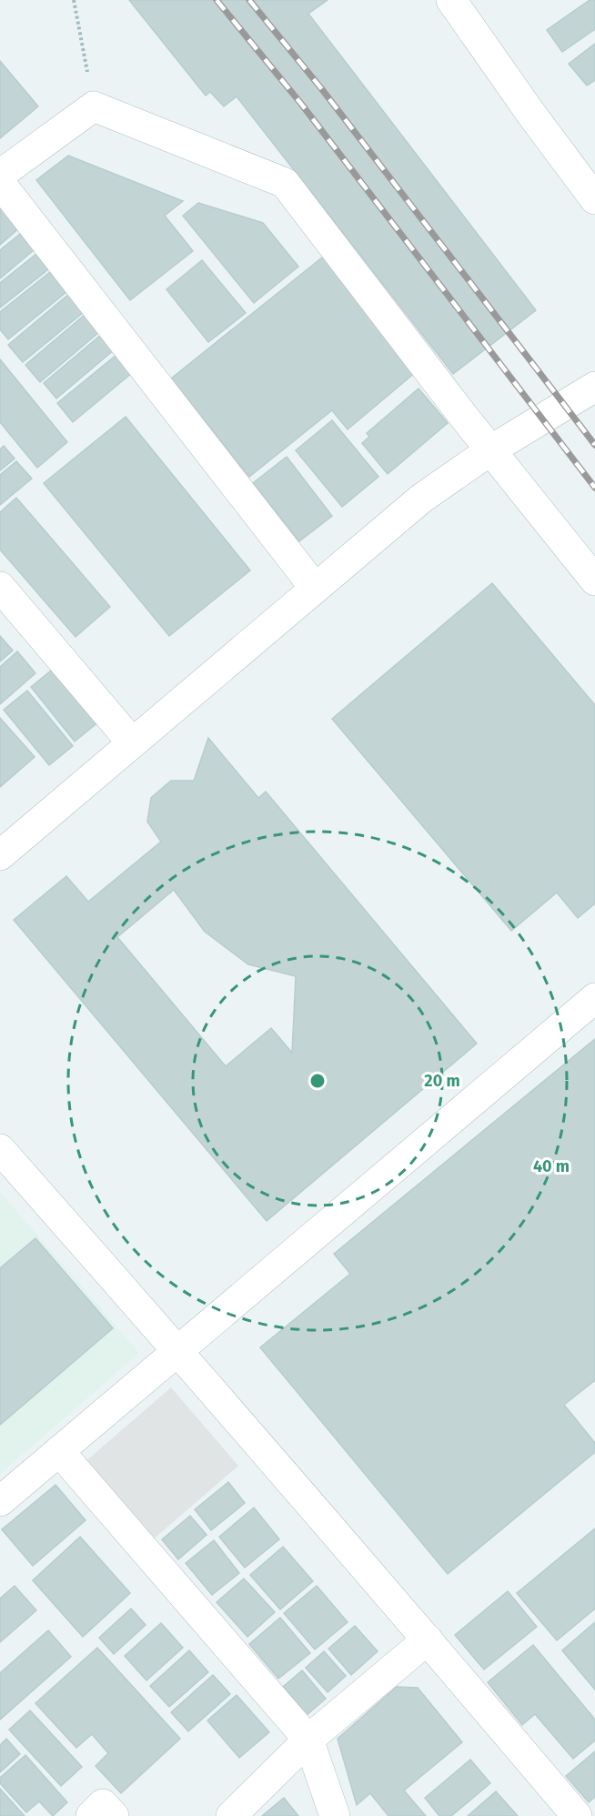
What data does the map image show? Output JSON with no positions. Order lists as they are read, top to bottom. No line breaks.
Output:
{"rings":["20 m","40 m"]}
